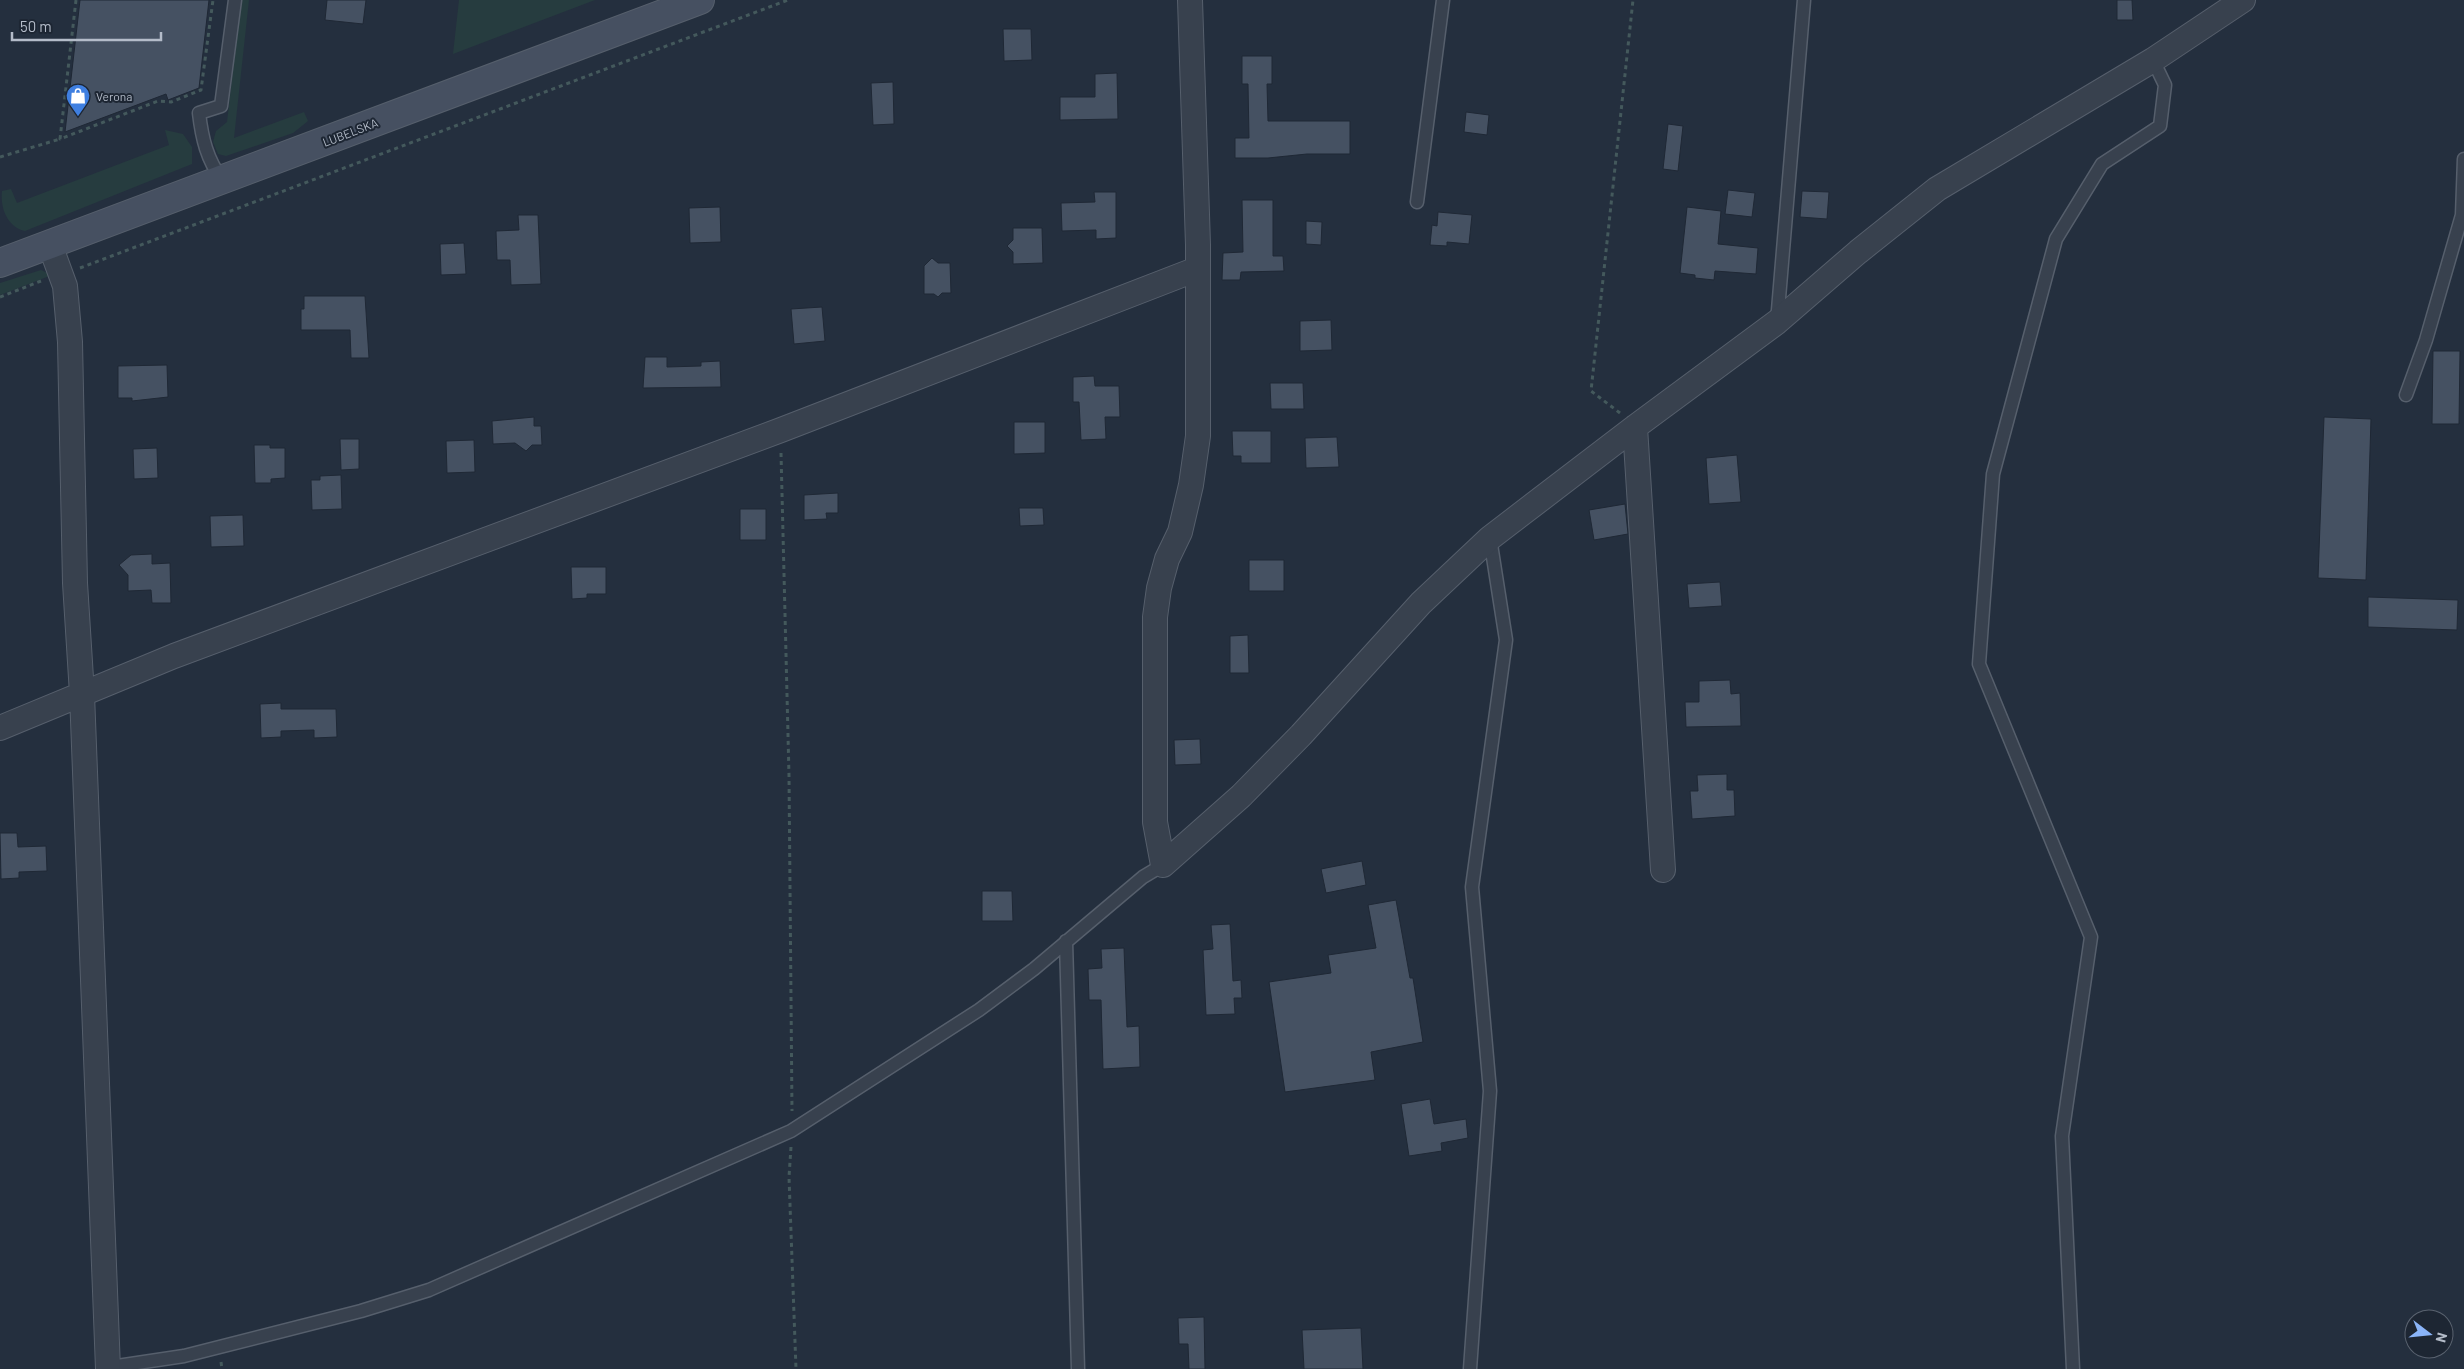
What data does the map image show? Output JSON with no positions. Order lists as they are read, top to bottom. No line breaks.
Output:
{"streets":{"main road":["LUBELSKA"]},"places":{"shop":["Verona"]},"scale_bar":"50 m","north":"right"}
